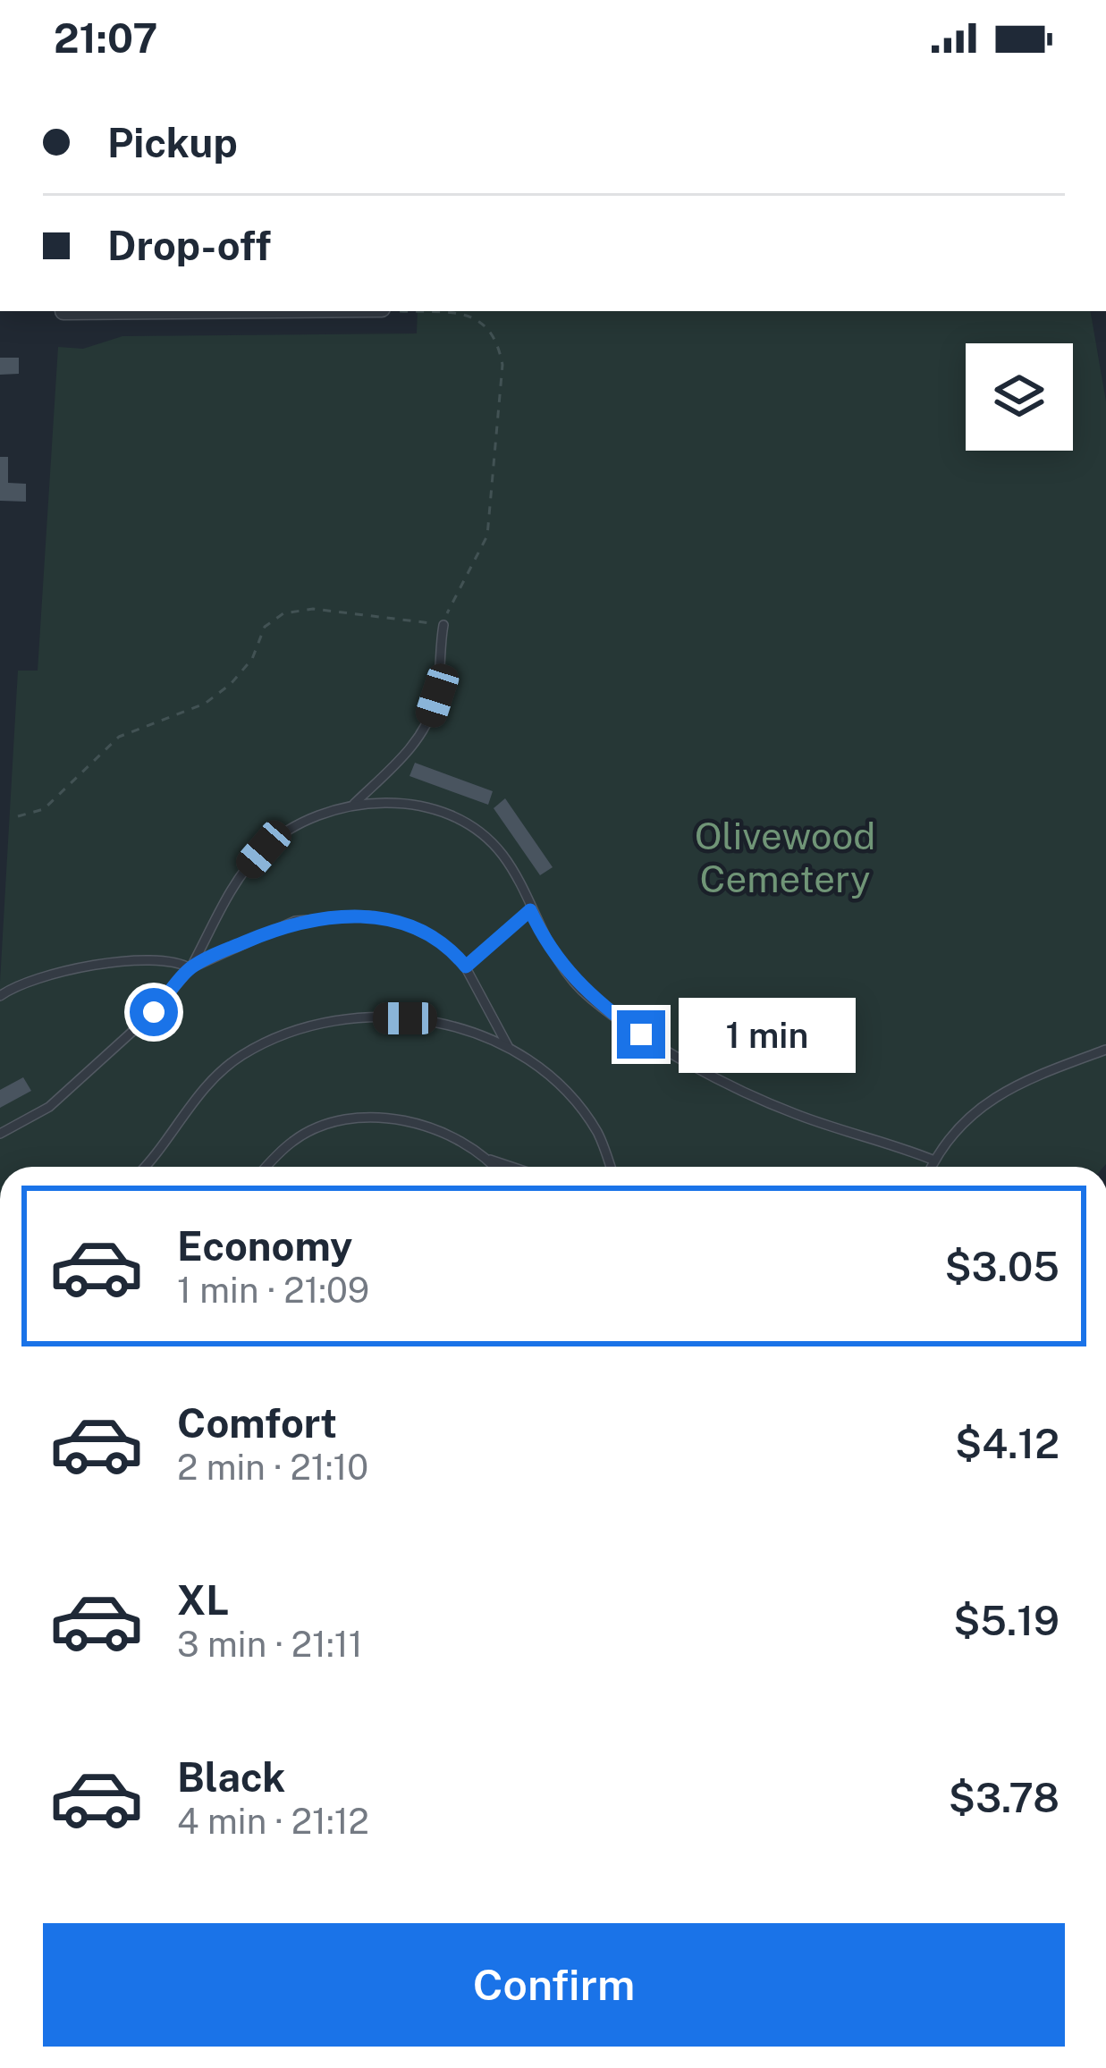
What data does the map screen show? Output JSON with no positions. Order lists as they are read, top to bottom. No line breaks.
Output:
{"parks":["Olivewood Cemetery"],"page":{"status":"21:07","banner":["Pickup","Drop-off"],"bubble":"1 min","list":[{"name":"Economy","note":"1 min · 21:09","value":"$3.05"},{"name":"Comfort","note":"2 min · 21:10","value":"$4.12"},{"name":"XL","note":"3 min · 21:11","value":"$5.19"},{"name":"Black","note":"4 min · 21:12","value":"$3.78"}],"buttons":"Confirm"}}
